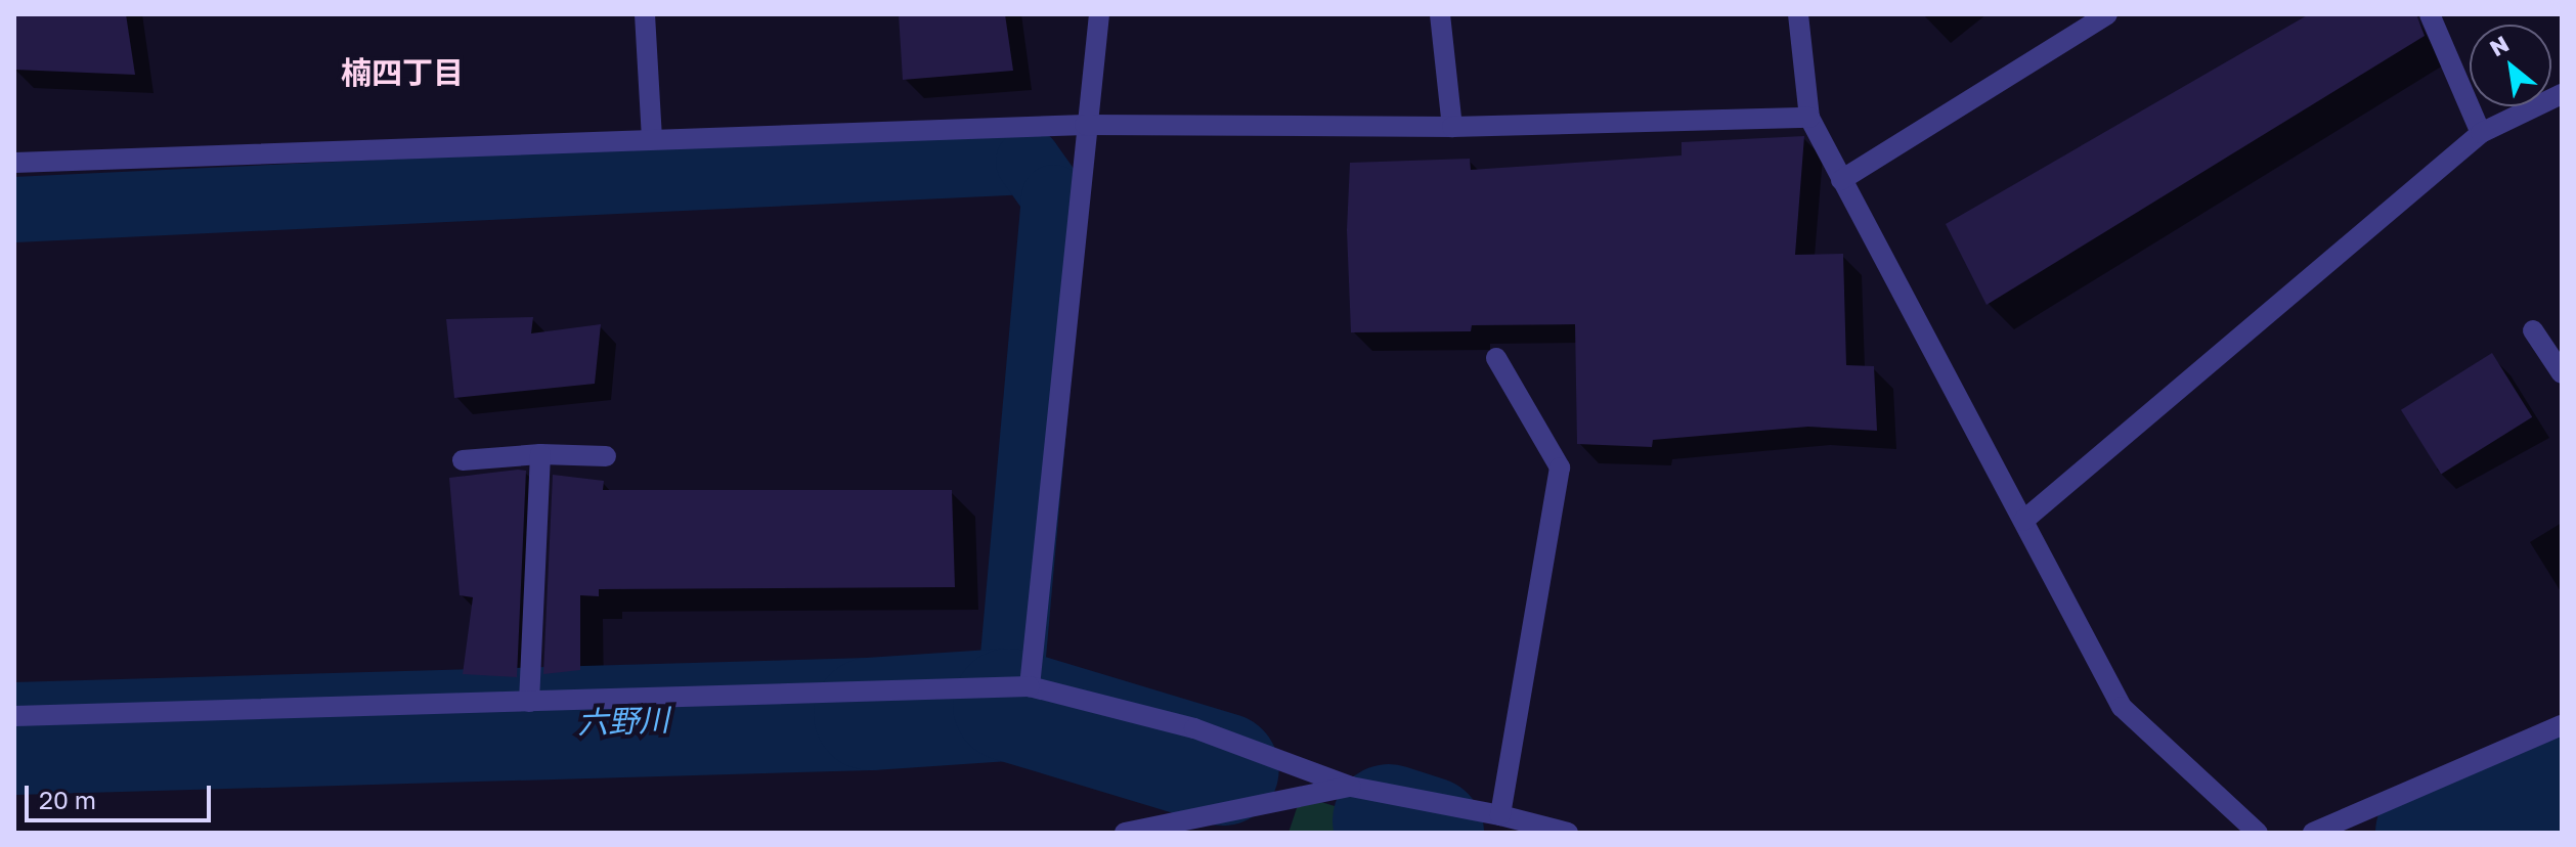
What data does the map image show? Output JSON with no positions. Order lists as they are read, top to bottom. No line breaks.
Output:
{"districts":["楠四丁目"],"water":["六野川"],"scale_bar":"20 m","north":"top left"}
